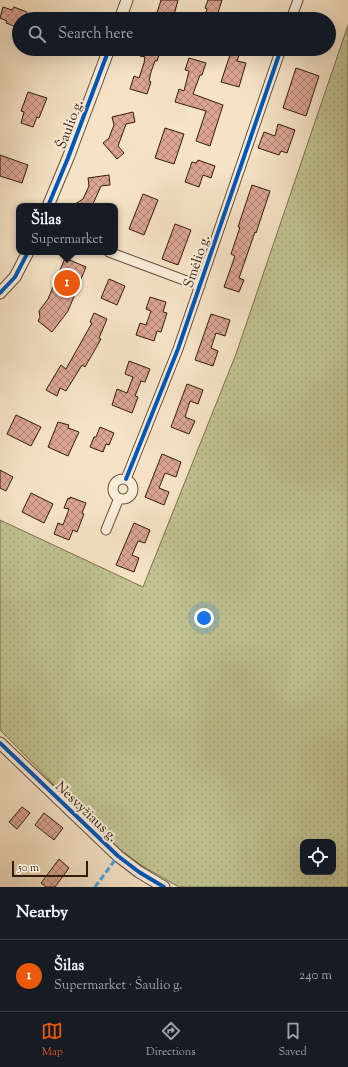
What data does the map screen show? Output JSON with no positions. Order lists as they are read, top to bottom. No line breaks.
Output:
{"streets":{"street":["Šaulio g.","Smėlio g.","Nesvyžiaus g."]},"scale_bar":"50 m","page":{"search":"Search here","popup":["Šilas","Supermarket"],"pins":"1","scale":"50 m","heading":"Nearby","list":[{"mark":"1","name":"Šilas","note":"Supermarket · Šaulio g.","value":"240 m"}],"nav":["Map","Directions","Saved"]}}
